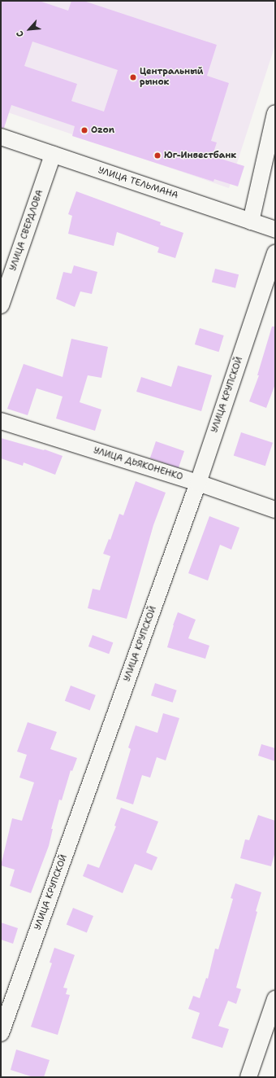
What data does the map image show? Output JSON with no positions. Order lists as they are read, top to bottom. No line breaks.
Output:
{"streets":{"street":["УЛИЦА ТЕЛЬМАНА","УЛИЦА СВЕРДЛОВА","УЛИЦА КРУПСКОЙ","УЛИЦА ДЬЯКОНЕНКО"]},"crossings":[["УЛИЦА ТЕЛЬМАНА","УЛИЦА СВЕРДЛОВА"],["УЛИЦА КРУПСКОЙ","УЛИЦА ДЬЯКОНЕНКО"]],"places":["Центральный рынок","Ozon","Юг-Инвестбанк"],"north":"bottom left"}
